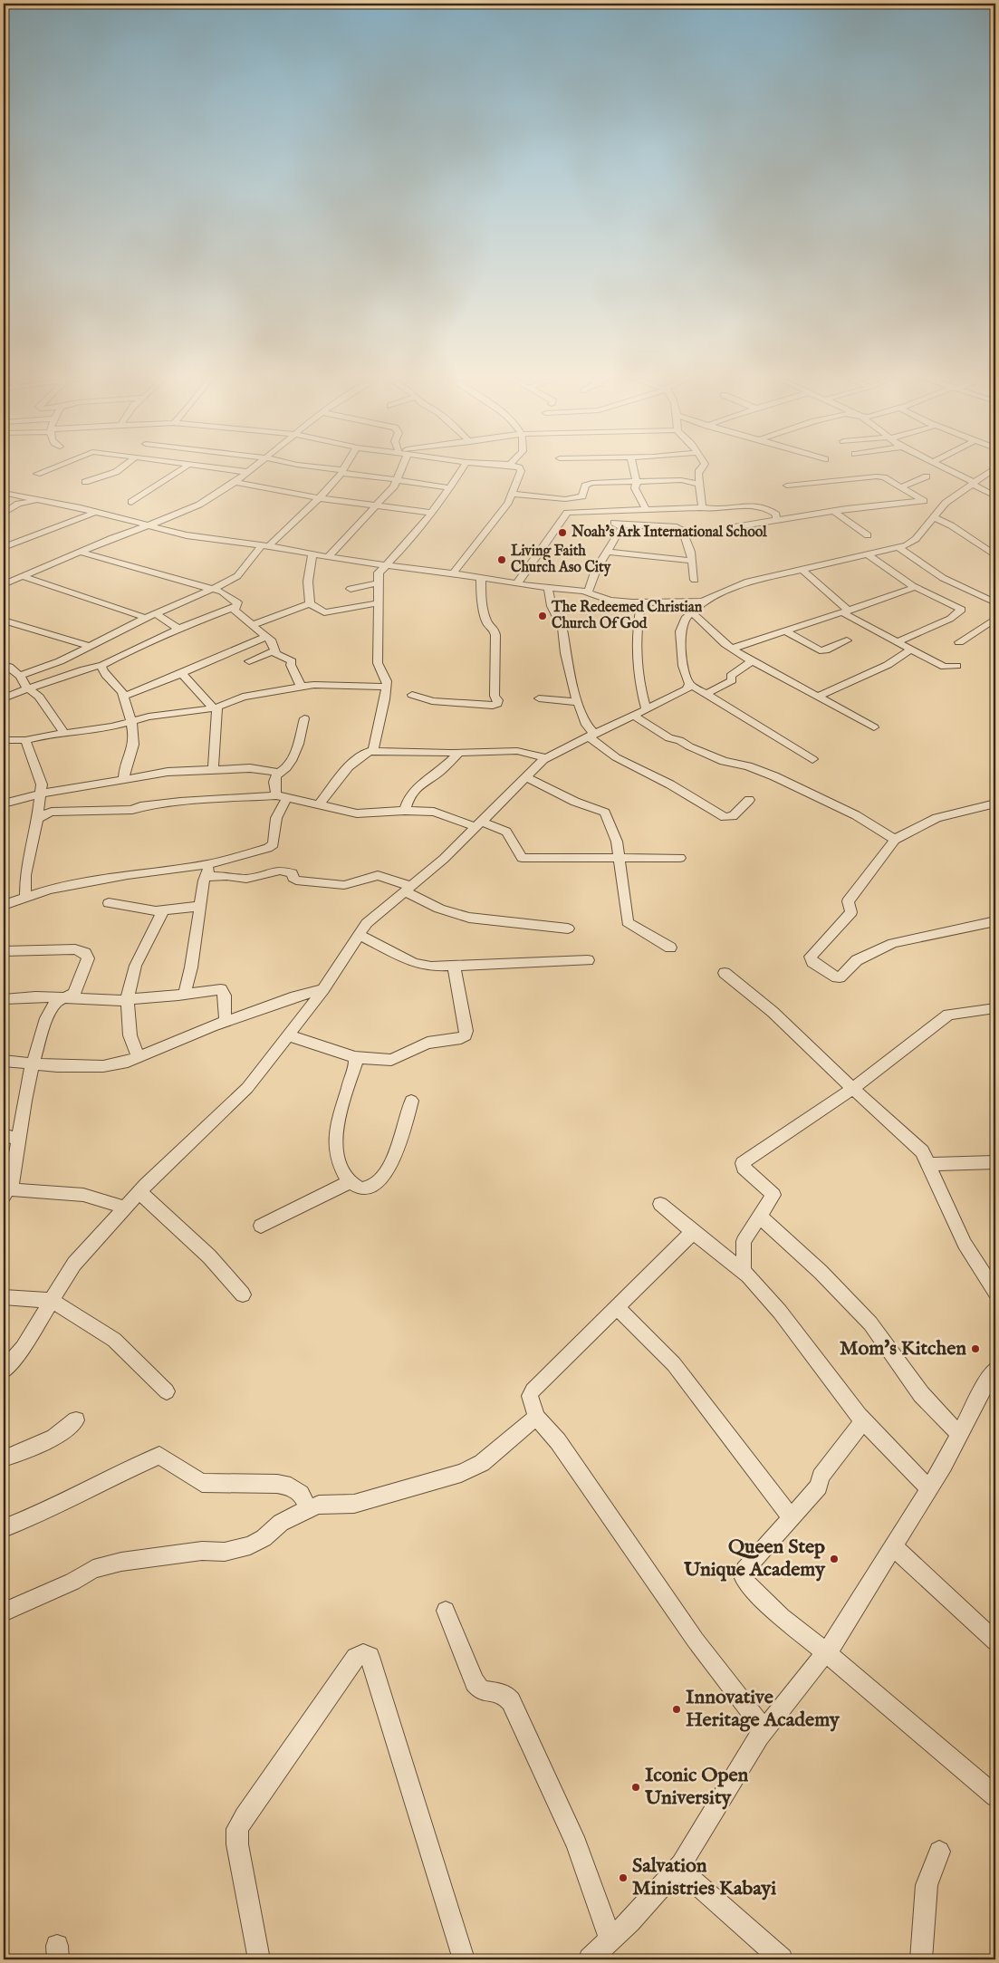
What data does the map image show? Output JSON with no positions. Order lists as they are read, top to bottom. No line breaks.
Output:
{"places":["Noah's Ark International School","Living Faith Church Aso City","The Redeemed Christian Church Of God","Mom's Kitchen","Queen Step Unique Academy","Innovative Heritage Academy","Iconic Open University","Salvation Ministries Kabayi"]}
